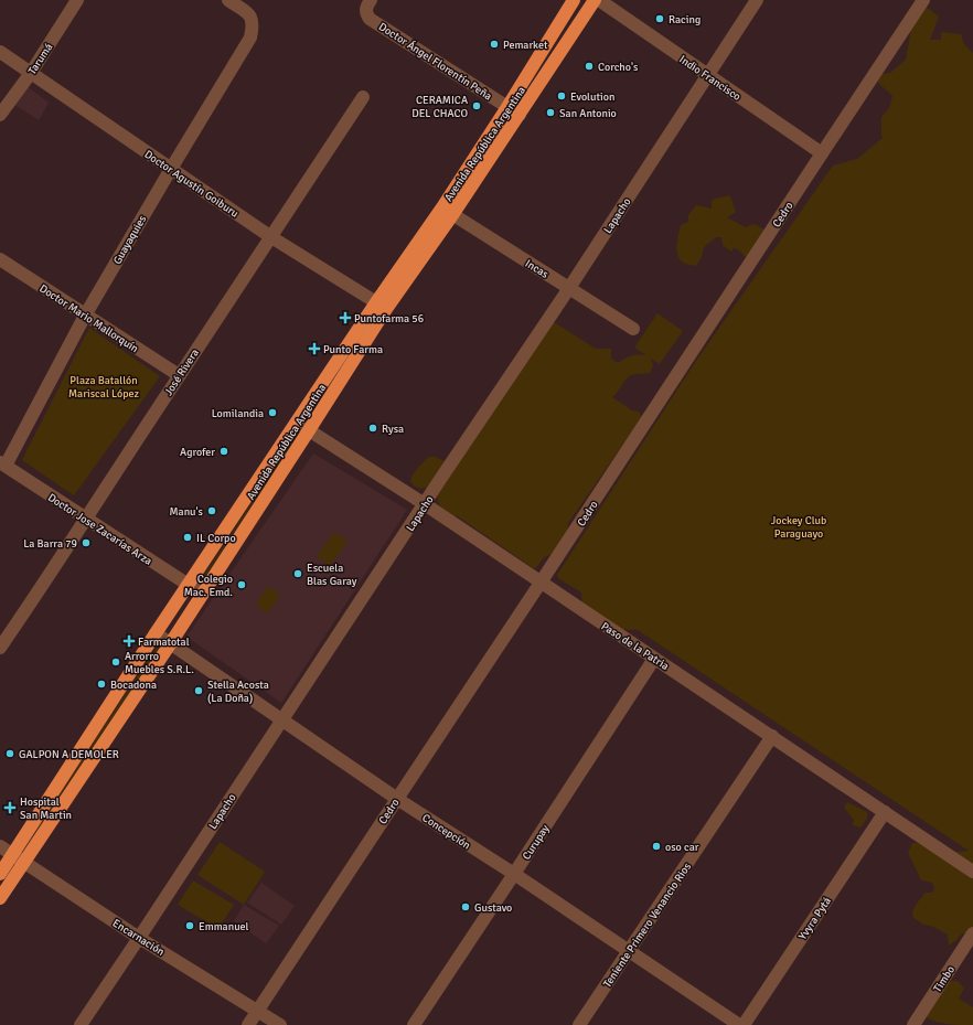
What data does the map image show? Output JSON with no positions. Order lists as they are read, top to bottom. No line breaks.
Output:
{"streets":{"highway":["Avenida República Argentina"],"street":["Tarumá","Doctor Ángel Florentín Peña","Indio Francisco","Doctor Agustín Goiburu","Cedro","Lapacho","Guayaquies","Incas","Doctor Mario Mallorquín","José Rivera","Doctor Jose Zacarías Arza","Paso de la Patria","Concepción","Curupay","Yvyra Pytá","Teniente Primero Venancio Rios","Encarnación","Timbo"]},"crossings":[["Tarumá","Doctor Agustín Goiburu"],["Doctor Ángel Florentín Peña","Avenida República Argentina"],["Indio Francisco","Cedro"],["Indio Francisco","Lapacho"],["Avenida República Argentina","Doctor Agustín Goiburu"],["Avenida República Argentina","Incas"],["Avenida República Argentina","Doctor Jose Zacarías Arza"],["Avenida República Argentina","Paso de la Patria"],["Avenida República Argentina","Concepción"],["Avenida República Argentina","Encarnación"],["Doctor Agustín Goiburu","Guayaquies"],["Doctor Agustín Goiburu","José Rivera"],["Cedro","Paso de la Patria"],["Cedro","Concepción"],["Cedro","Encarnación"],["Lapacho","Incas"],["Lapacho","Paso de la Patria"],["Lapacho","Concepción"],["Lapacho","Encarnación"],["Guayaquies","Doctor Mario Mallorquín"],["Guayaquies","Doctor Jose Zacarías Arza"],["Doctor Mario Mallorquín","José Rivera"],["José Rivera","Doctor Jose Zacarías Arza"],["Paso de la Patria","Curupay"],["Paso de la Patria","Yvyra Pytá"],["Paso de la Patria","Teniente Primero Venancio Rios"],["Concepción","Curupay"],["Concepción","Teniente Primero Venancio Rios"]],"parks":["Plaza Batallón Mariscal López","Jockey Club Paraguayo"],"places":{"other":["Racing","Pemarket","Corcho's","Evolution","CERAMICA DEL CHACO","San Antonio","Lomilandia","Rysa","Agrofer","Manu's","IL Corpo","La Barra 79","Escuela Blas Garay","Colegio Mac. Emd.","Arrorro Muebles S.R.L.","Bocadona","Stella Acosta (La Doña)","GALPON A DEMOLER","oso car","Gustavo","Emmanuel"],"health":["Puntofarma 56","Punto Farma","Farmatotal","Hospital San Martin"]}}
